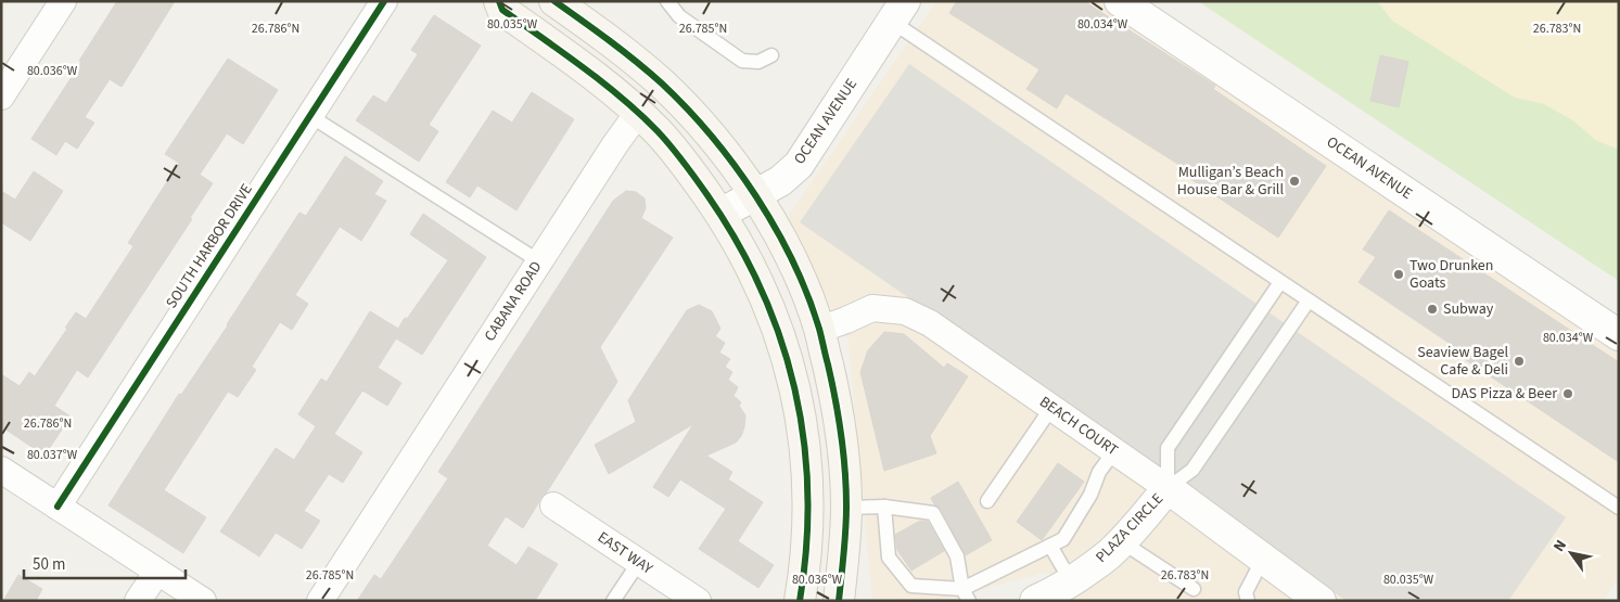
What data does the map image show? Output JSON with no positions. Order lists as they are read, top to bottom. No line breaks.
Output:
{"streets":{"street":["OCEAN AVENUE","SOUTH HARBOR DRIVE","CABANA ROAD","BEACH COURT","PLAZA CIRCLE","EAST WAY"]},"crossings":[["BEACH COURT","PLAZA CIRCLE"]],"places":["Mulligan’s Beach House Bar & Grill","Two Drunken Goats","Subway","Seaview Bagel Cafe & Deli","DAS Pizza & Beer"],"scale_bar":"50 m","north":"top left","coordinates":["80.035°W","80.034°W","26.786°N","26.785°N","26.783°N","80.036°W","80.037°W"]}
